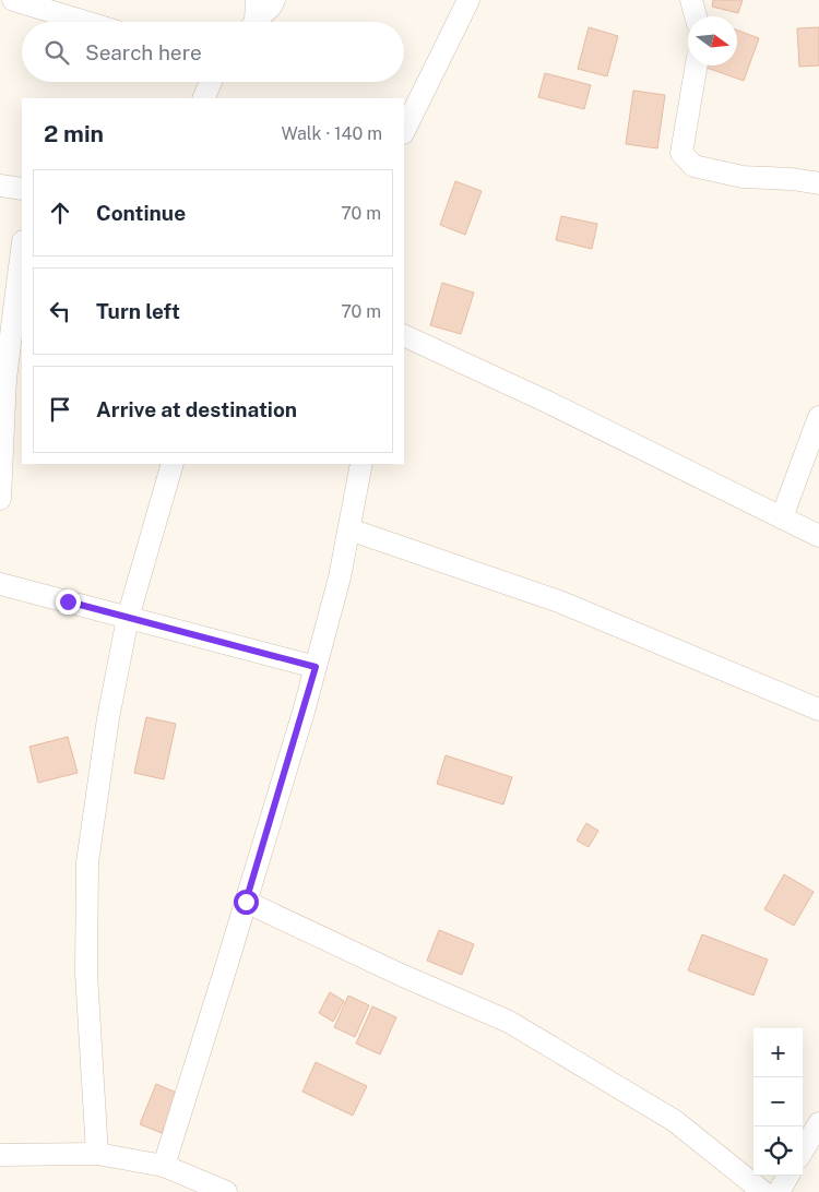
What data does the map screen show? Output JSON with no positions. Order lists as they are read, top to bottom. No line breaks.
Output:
{"north":"right","page":{"search":"Search here","heading":["2 min","Walk · 140 m"],"list":[["Continue","70 m"],["Turn left","70 m"],"Arrive at destination"],"map_buttons":["+","−"]}}
